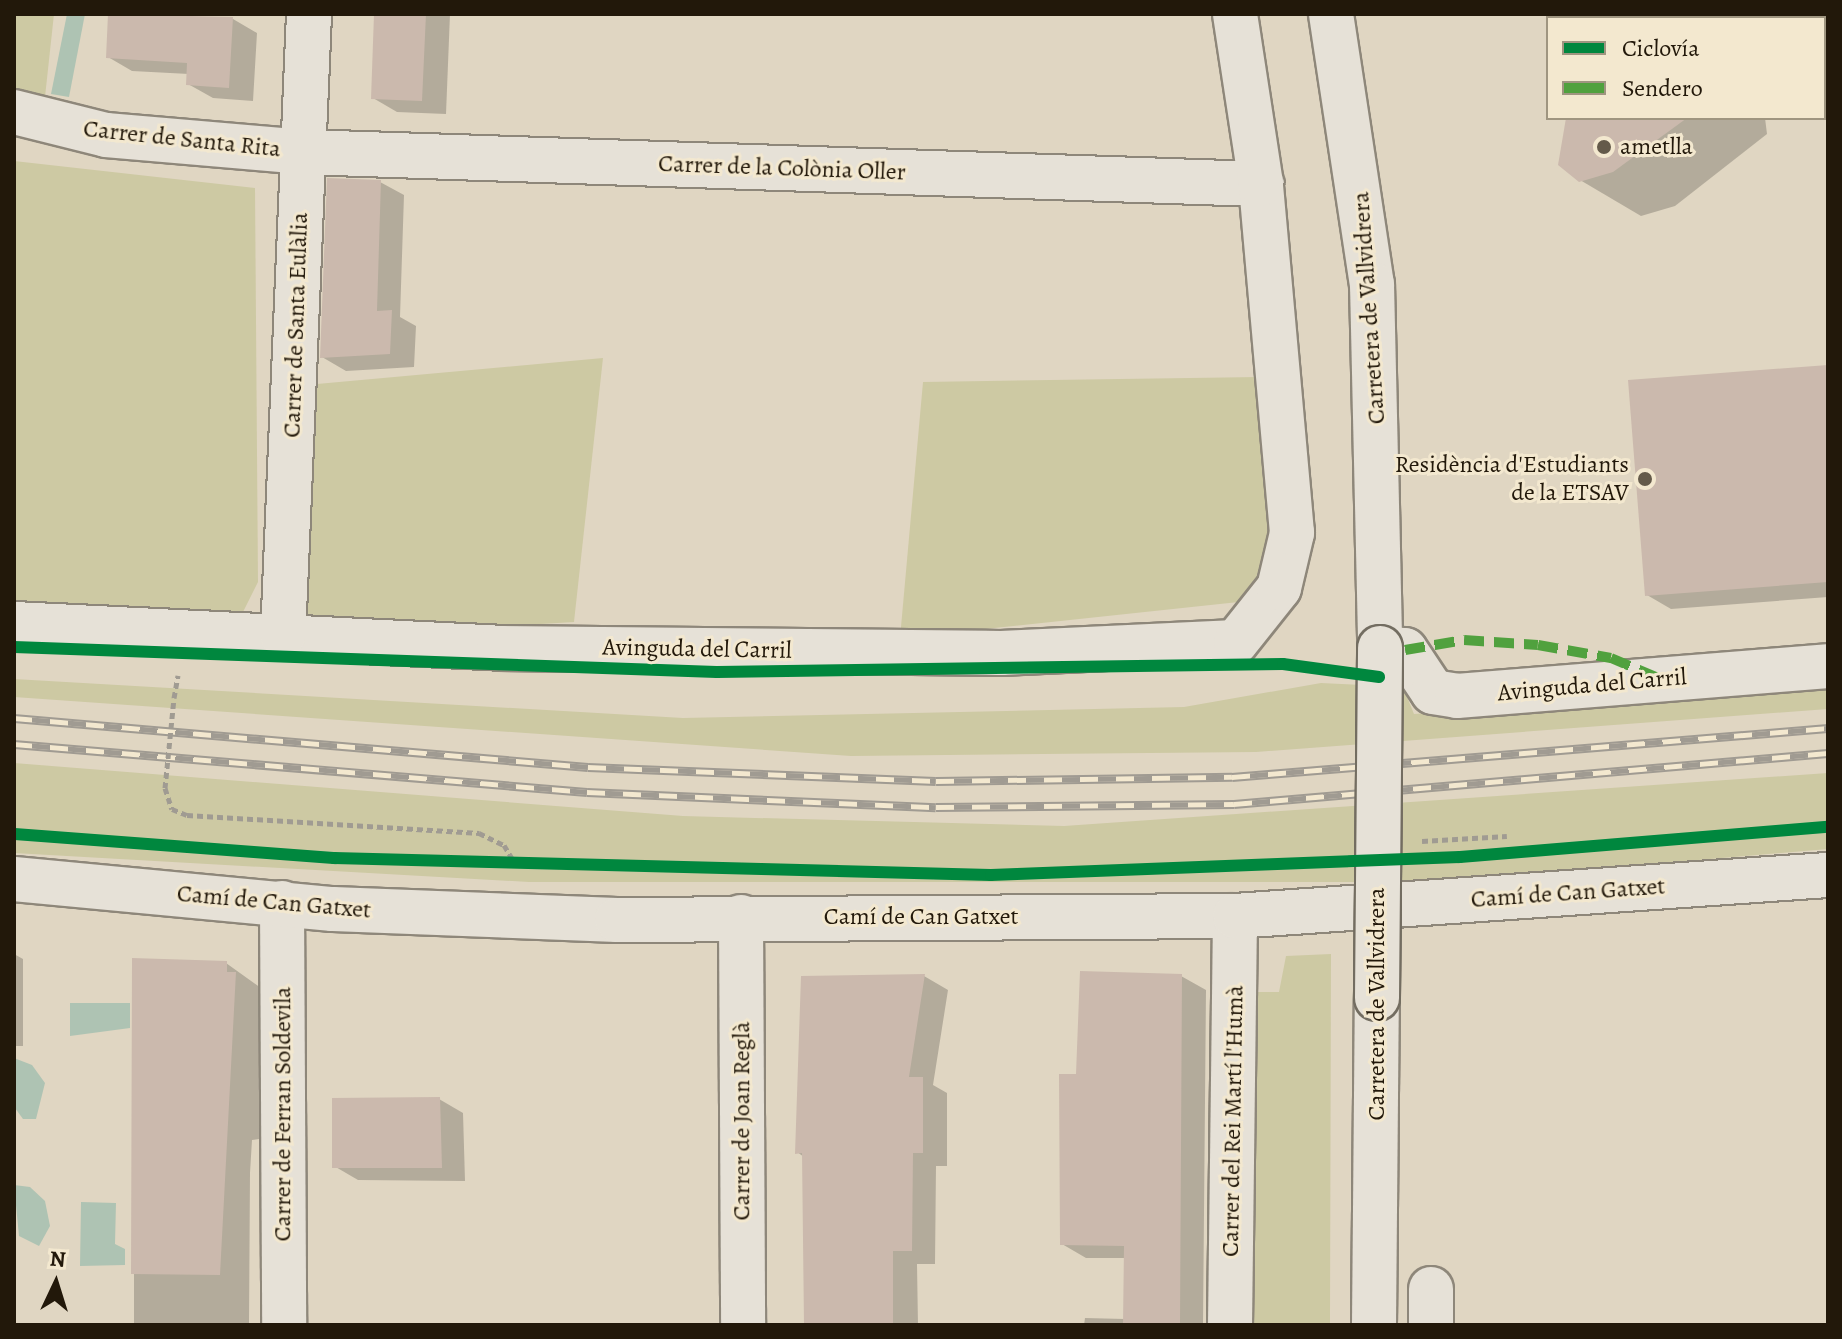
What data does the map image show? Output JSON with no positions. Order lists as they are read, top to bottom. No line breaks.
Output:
{"streets":{"street":["Carrer de Santa Rita","Carrer de la Colònia Oller","Carretera de Vallvidrera","Carrer de Santa Eulàlia","Avinguda del Carril","Camí de Can Gatxet","Carrer de Ferran Soldevila","Carrer de Joan Reglà","Carrer del Rei Martí l'Humà"]},"crossings":[["Carrer de Santa Rita","Carrer de la Colònia Oller"],["Carrer de Santa Rita","Carrer de Santa Eulàlia"],["Carrer de la Colònia Oller","Carrer de Santa Eulàlia"],["Carrer de la Colònia Oller","Avinguda del Carril"],["Carretera de Vallvidrera","Avinguda del Carril"],["Carrer de Santa Eulàlia","Avinguda del Carril"],["Camí de Can Gatxet","Carrer de Ferran Soldevila"],["Camí de Can Gatxet","Carrer de Joan Reglà"],["Camí de Can Gatxet","Carrer del Rei Martí l'Humà"]],"places":["ametlla","Residència d'Estudiants de la ETSAV"],"legend":["Ciclovía","Sendero"],"north":"top"}
